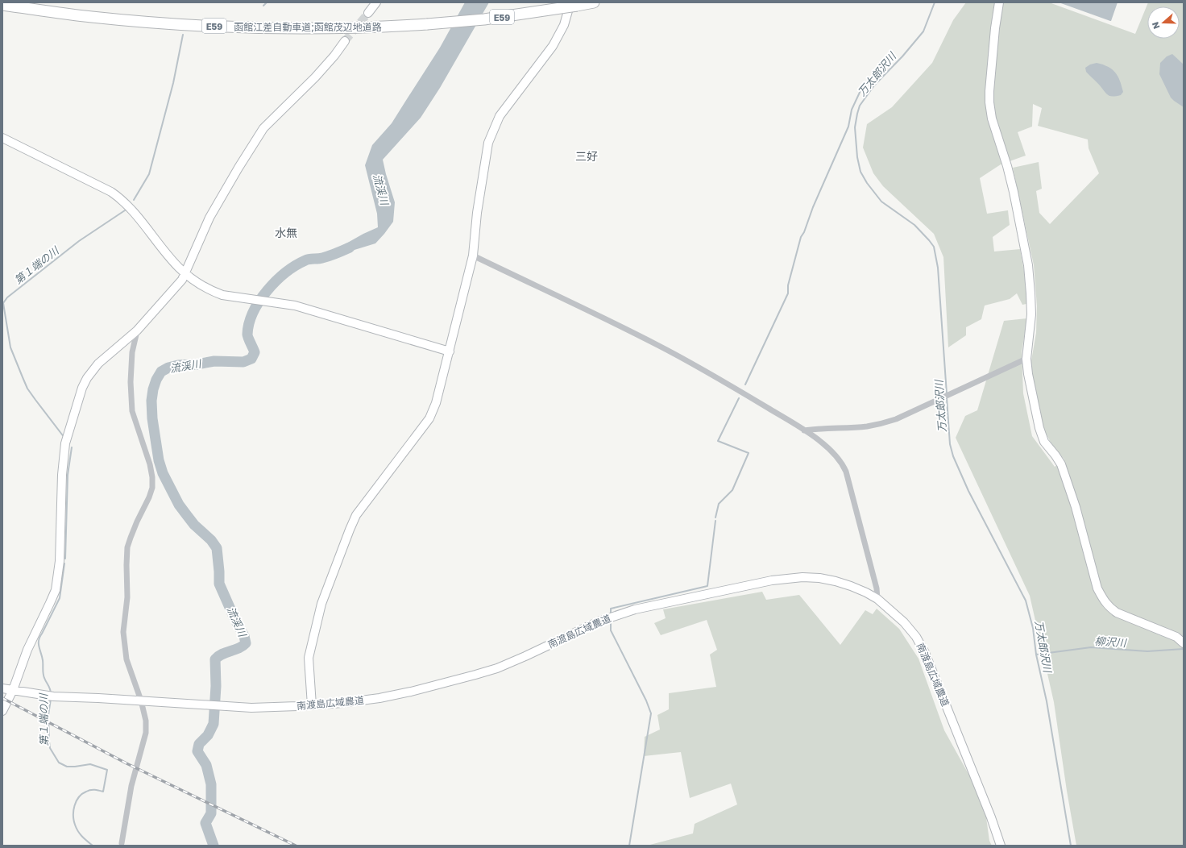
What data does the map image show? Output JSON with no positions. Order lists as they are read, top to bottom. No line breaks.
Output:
{"streets":{"highway":["E59","函館江差自動車道;函館茂辺地道路"],"street":["南渡島広域農道"]},"districts":["三好","水無"],"water":["万太郎沢川","流渓川","第１端の川","柳沢川"],"north":"left"}
